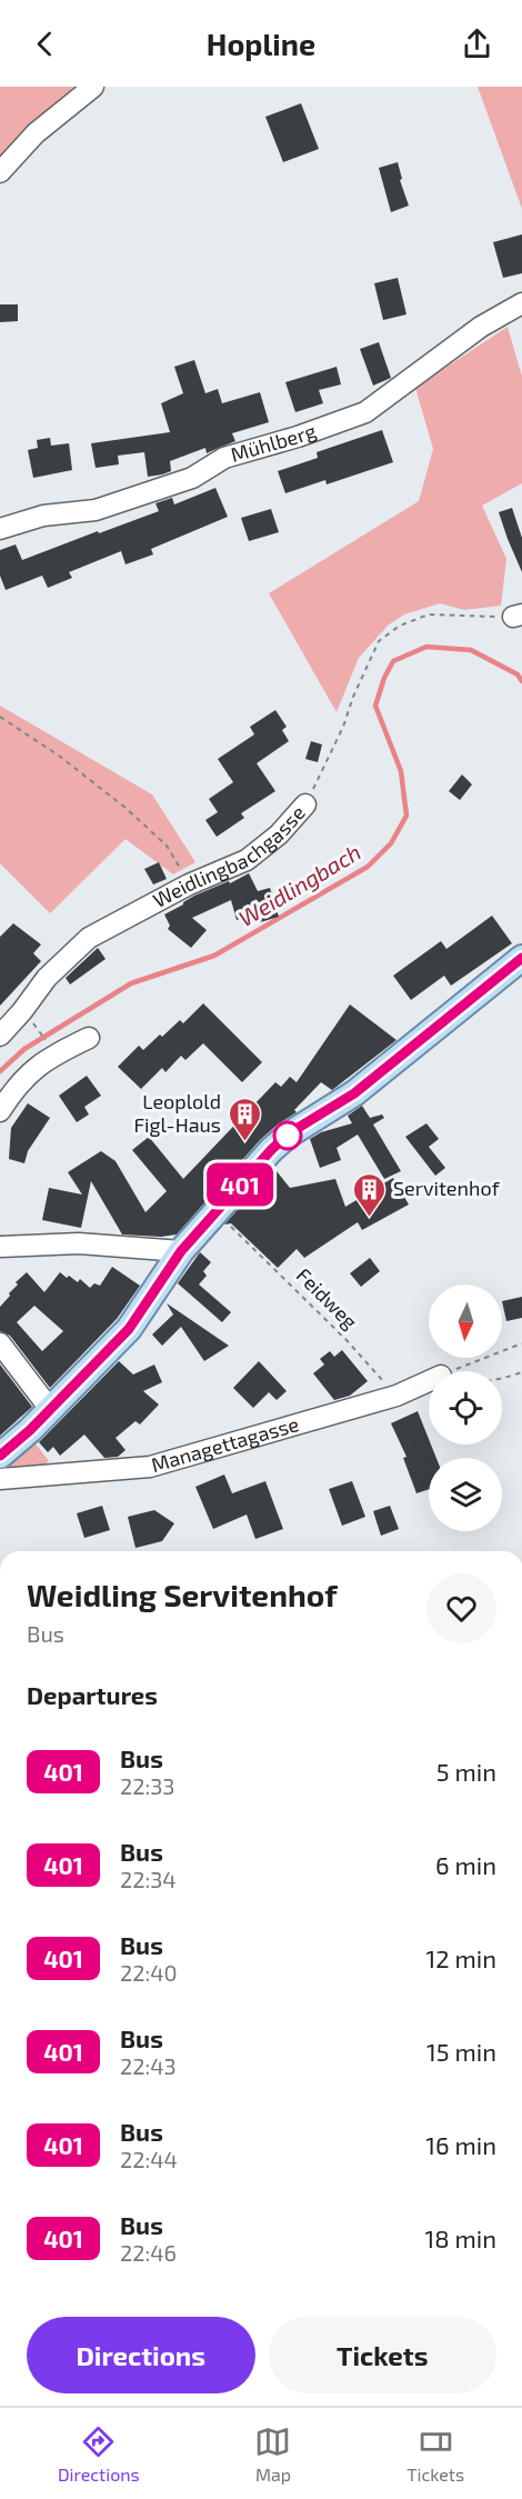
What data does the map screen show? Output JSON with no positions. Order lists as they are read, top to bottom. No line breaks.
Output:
{"streets":{"street":["Mühlberg","Weidlingbachgasse","Managettagasse"],"path":["Feidweg"]},"crossings":[["Feidweg","Managettagasse"]],"water":["Weidlingbach"],"places":{"building":["Leoplold Figl-Haus","Servitenhof"]},"lines":["bus line 401"],"north":"bottom","page":{"header":"Hopline","on_map":"401","heading":[["Weidling Servitenhof","Bus"],"Departures"],"list":[{"mark":"401","name":"Bus","note":"22:33","value":"5 min"},{"mark":"401","name":"Bus","note":"22:34","value":"6 min"},{"mark":"401","name":"Bus","note":"22:40","value":"12 min"},{"mark":"401","name":"Bus","note":"22:43","value":"15 min"},{"mark":"401","name":"Bus","note":"22:44","value":"16 min"},{"mark":"401","name":"Bus","note":"22:46","value":"18 min"}],"buttons":["Directions","Tickets"],"tabs":["Directions","Map","Tickets"]}}
